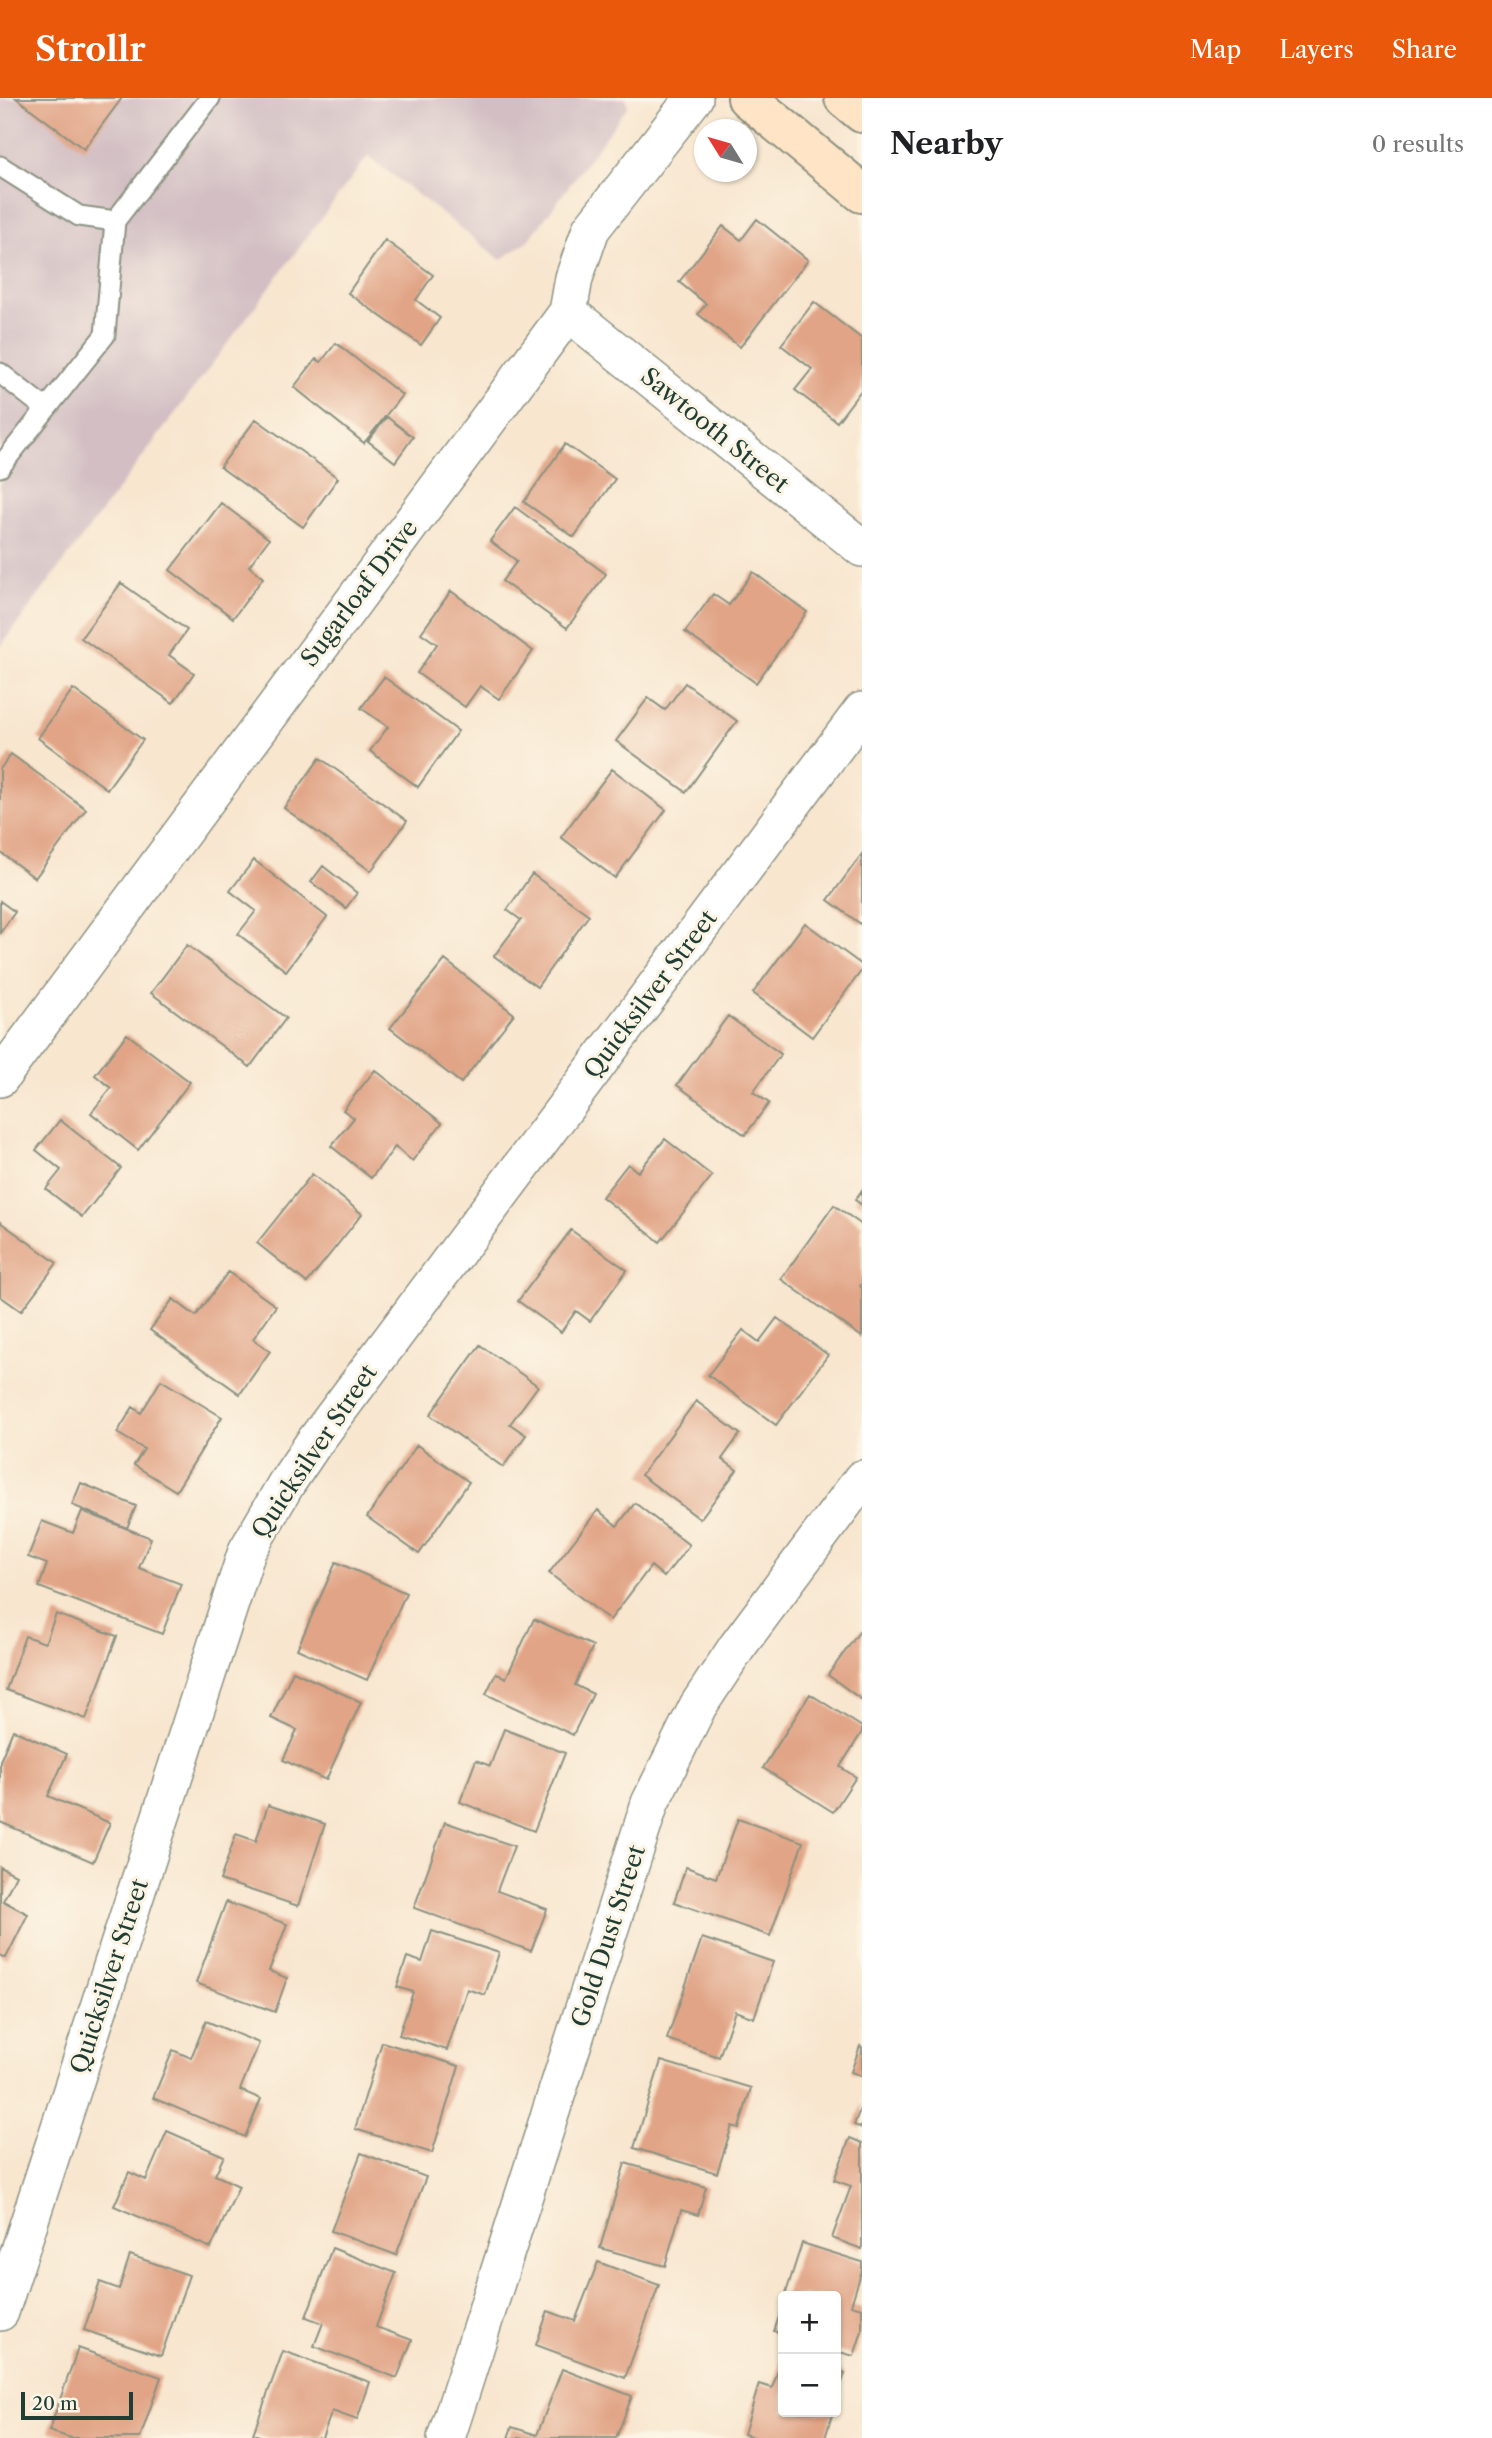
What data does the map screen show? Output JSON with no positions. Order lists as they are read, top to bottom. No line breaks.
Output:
{"streets":{"street":["Sawtooth Street","Sugarloaf Drive","Quicksilver Street","Gold Dust Street"]},"crossings":[["Sawtooth Street","Sugarloaf Drive"]],"scale_bar":"20 m","north":"top left","page":{"header":"Strollr","nav":["Map","Layers","Share"],"heading":["Nearby","0 results"],"map_buttons":["+","−"],"scale":"20 m"}}
